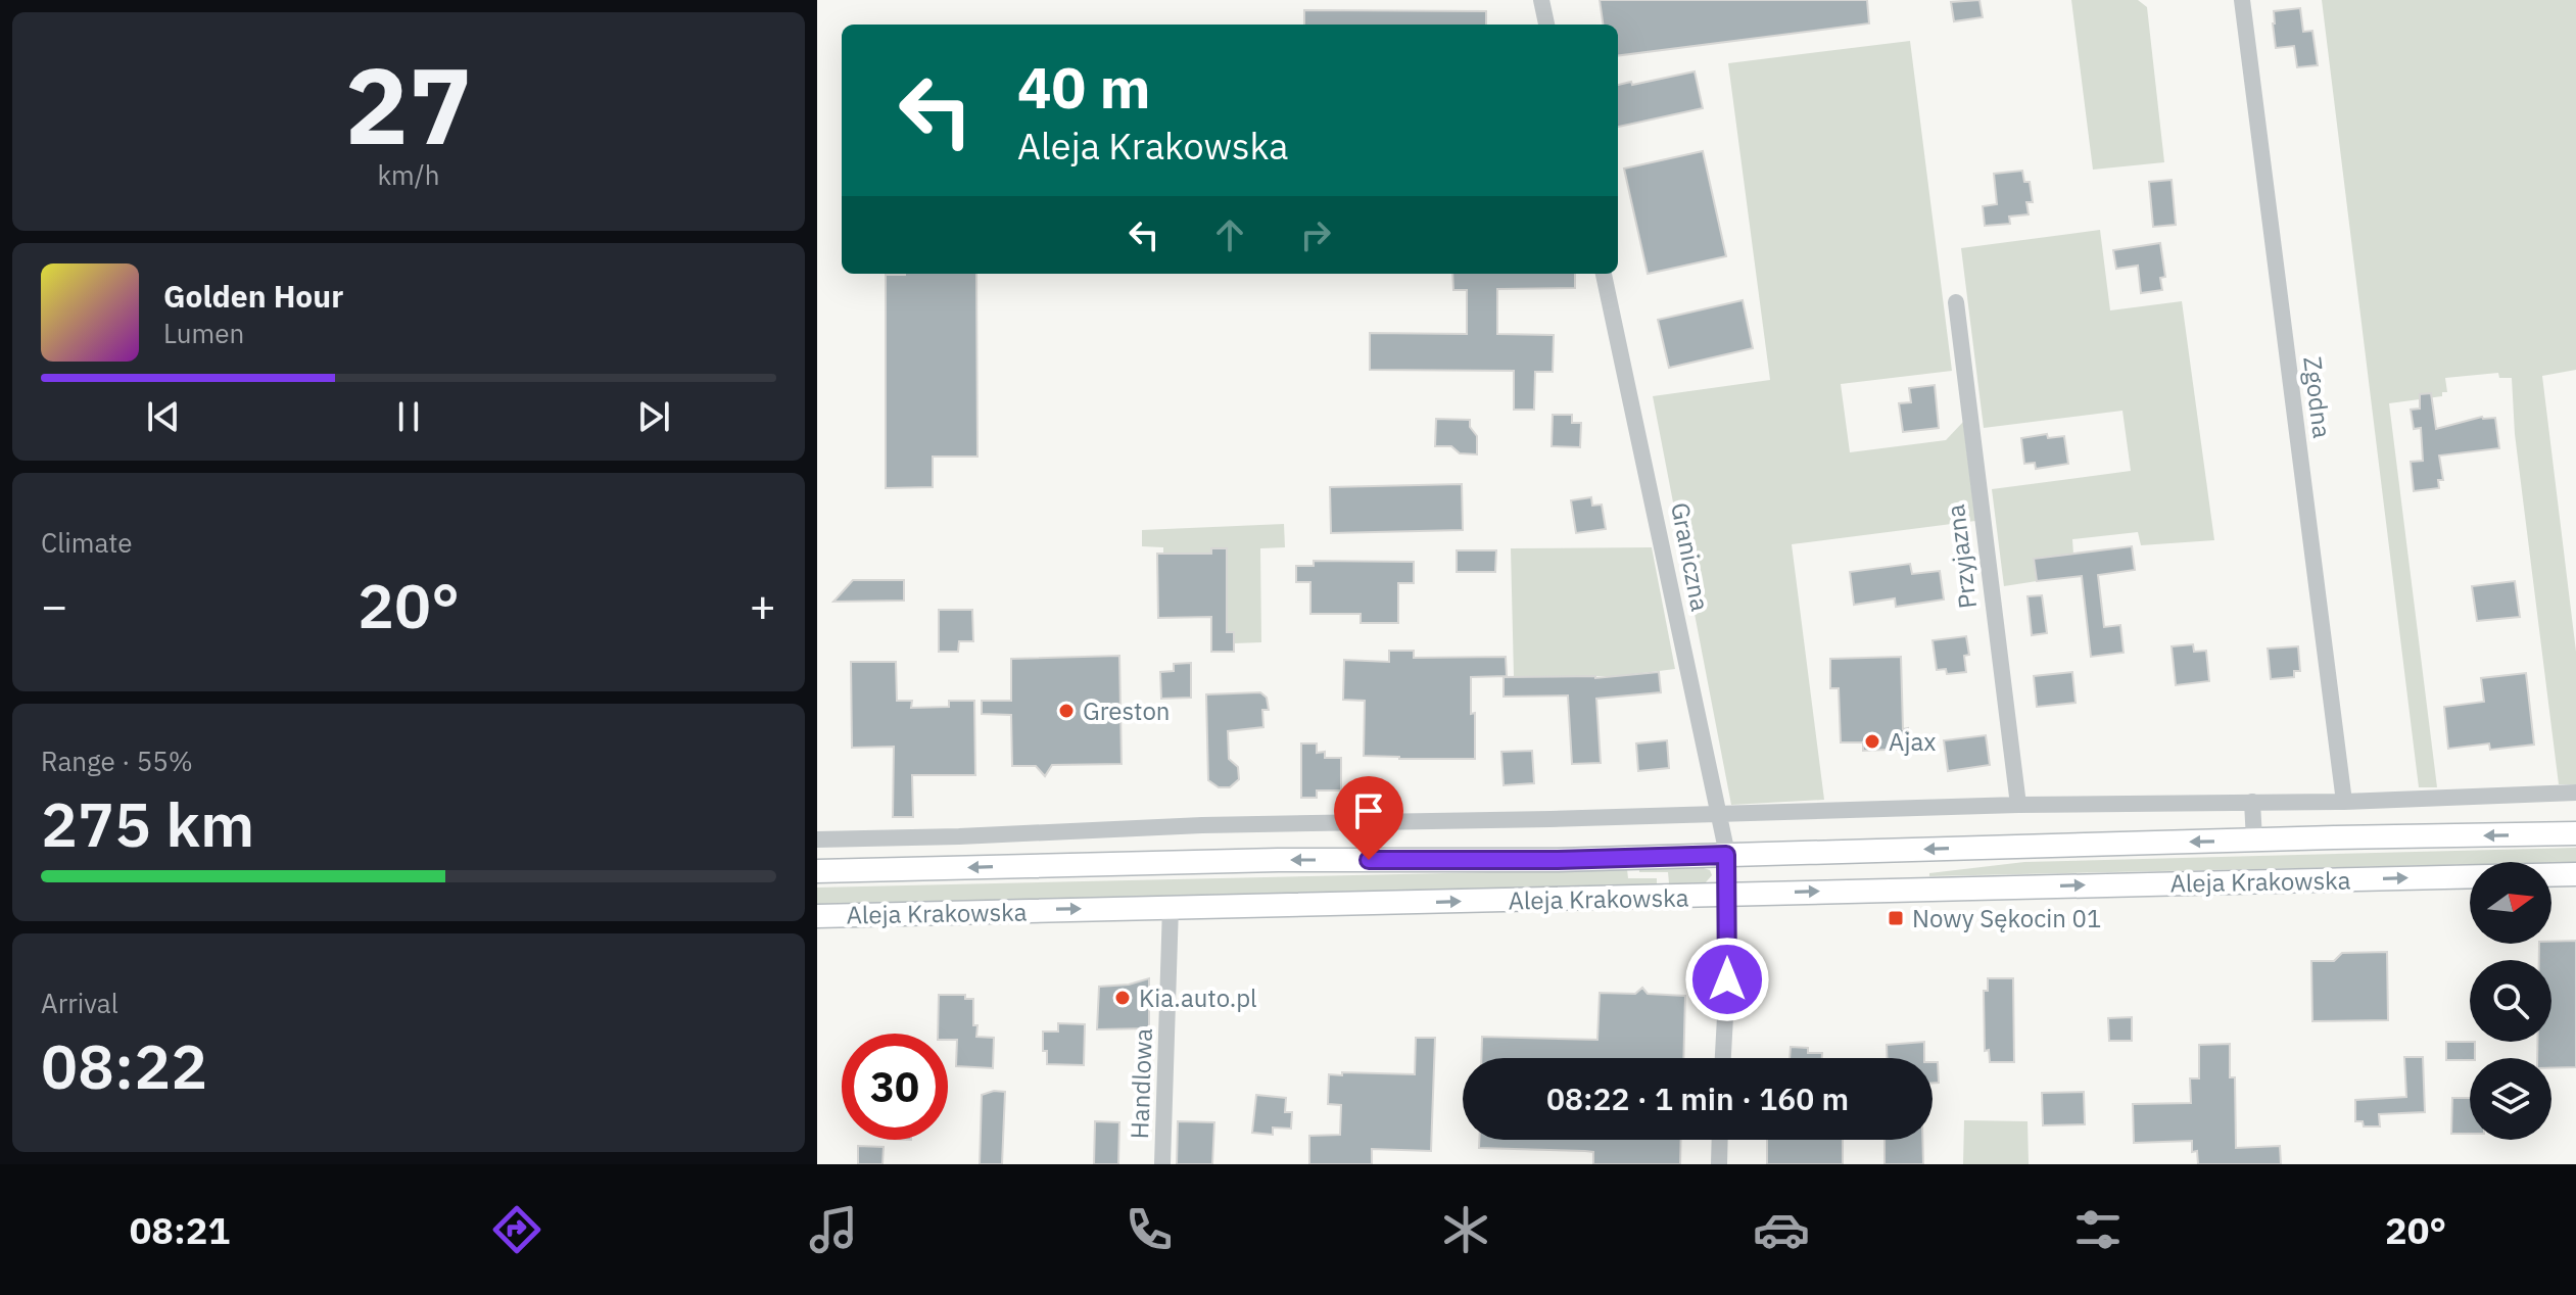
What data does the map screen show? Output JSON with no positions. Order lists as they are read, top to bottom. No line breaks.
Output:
{"streets":{"main road":["Aleja Krakowska"],"street":["Zgodna","Graniczna","Przyjazna","Handlowa"]},"crossings":[["Graniczna","Aleja Krakowska"],["Aleja Krakowska","Handlowa"]],"places":{"other":["Greston","Ajax","Kia.auto.pl"],"transit":["Nowy Sękocin 01"]},"north":"right","page":{"tile":[["27","km/h"],"Climate",["Range · 55%","275 km"],["Arrival","08:22"]],"turn":["40 m","Aleja Krakowska"],"song":["Golden Hour","Lumen"],"heat":["−","20°","+"],"limit":"30","trip":"08:22 · 1 min · 160 m","tabs":["08:21","20°"]}}
